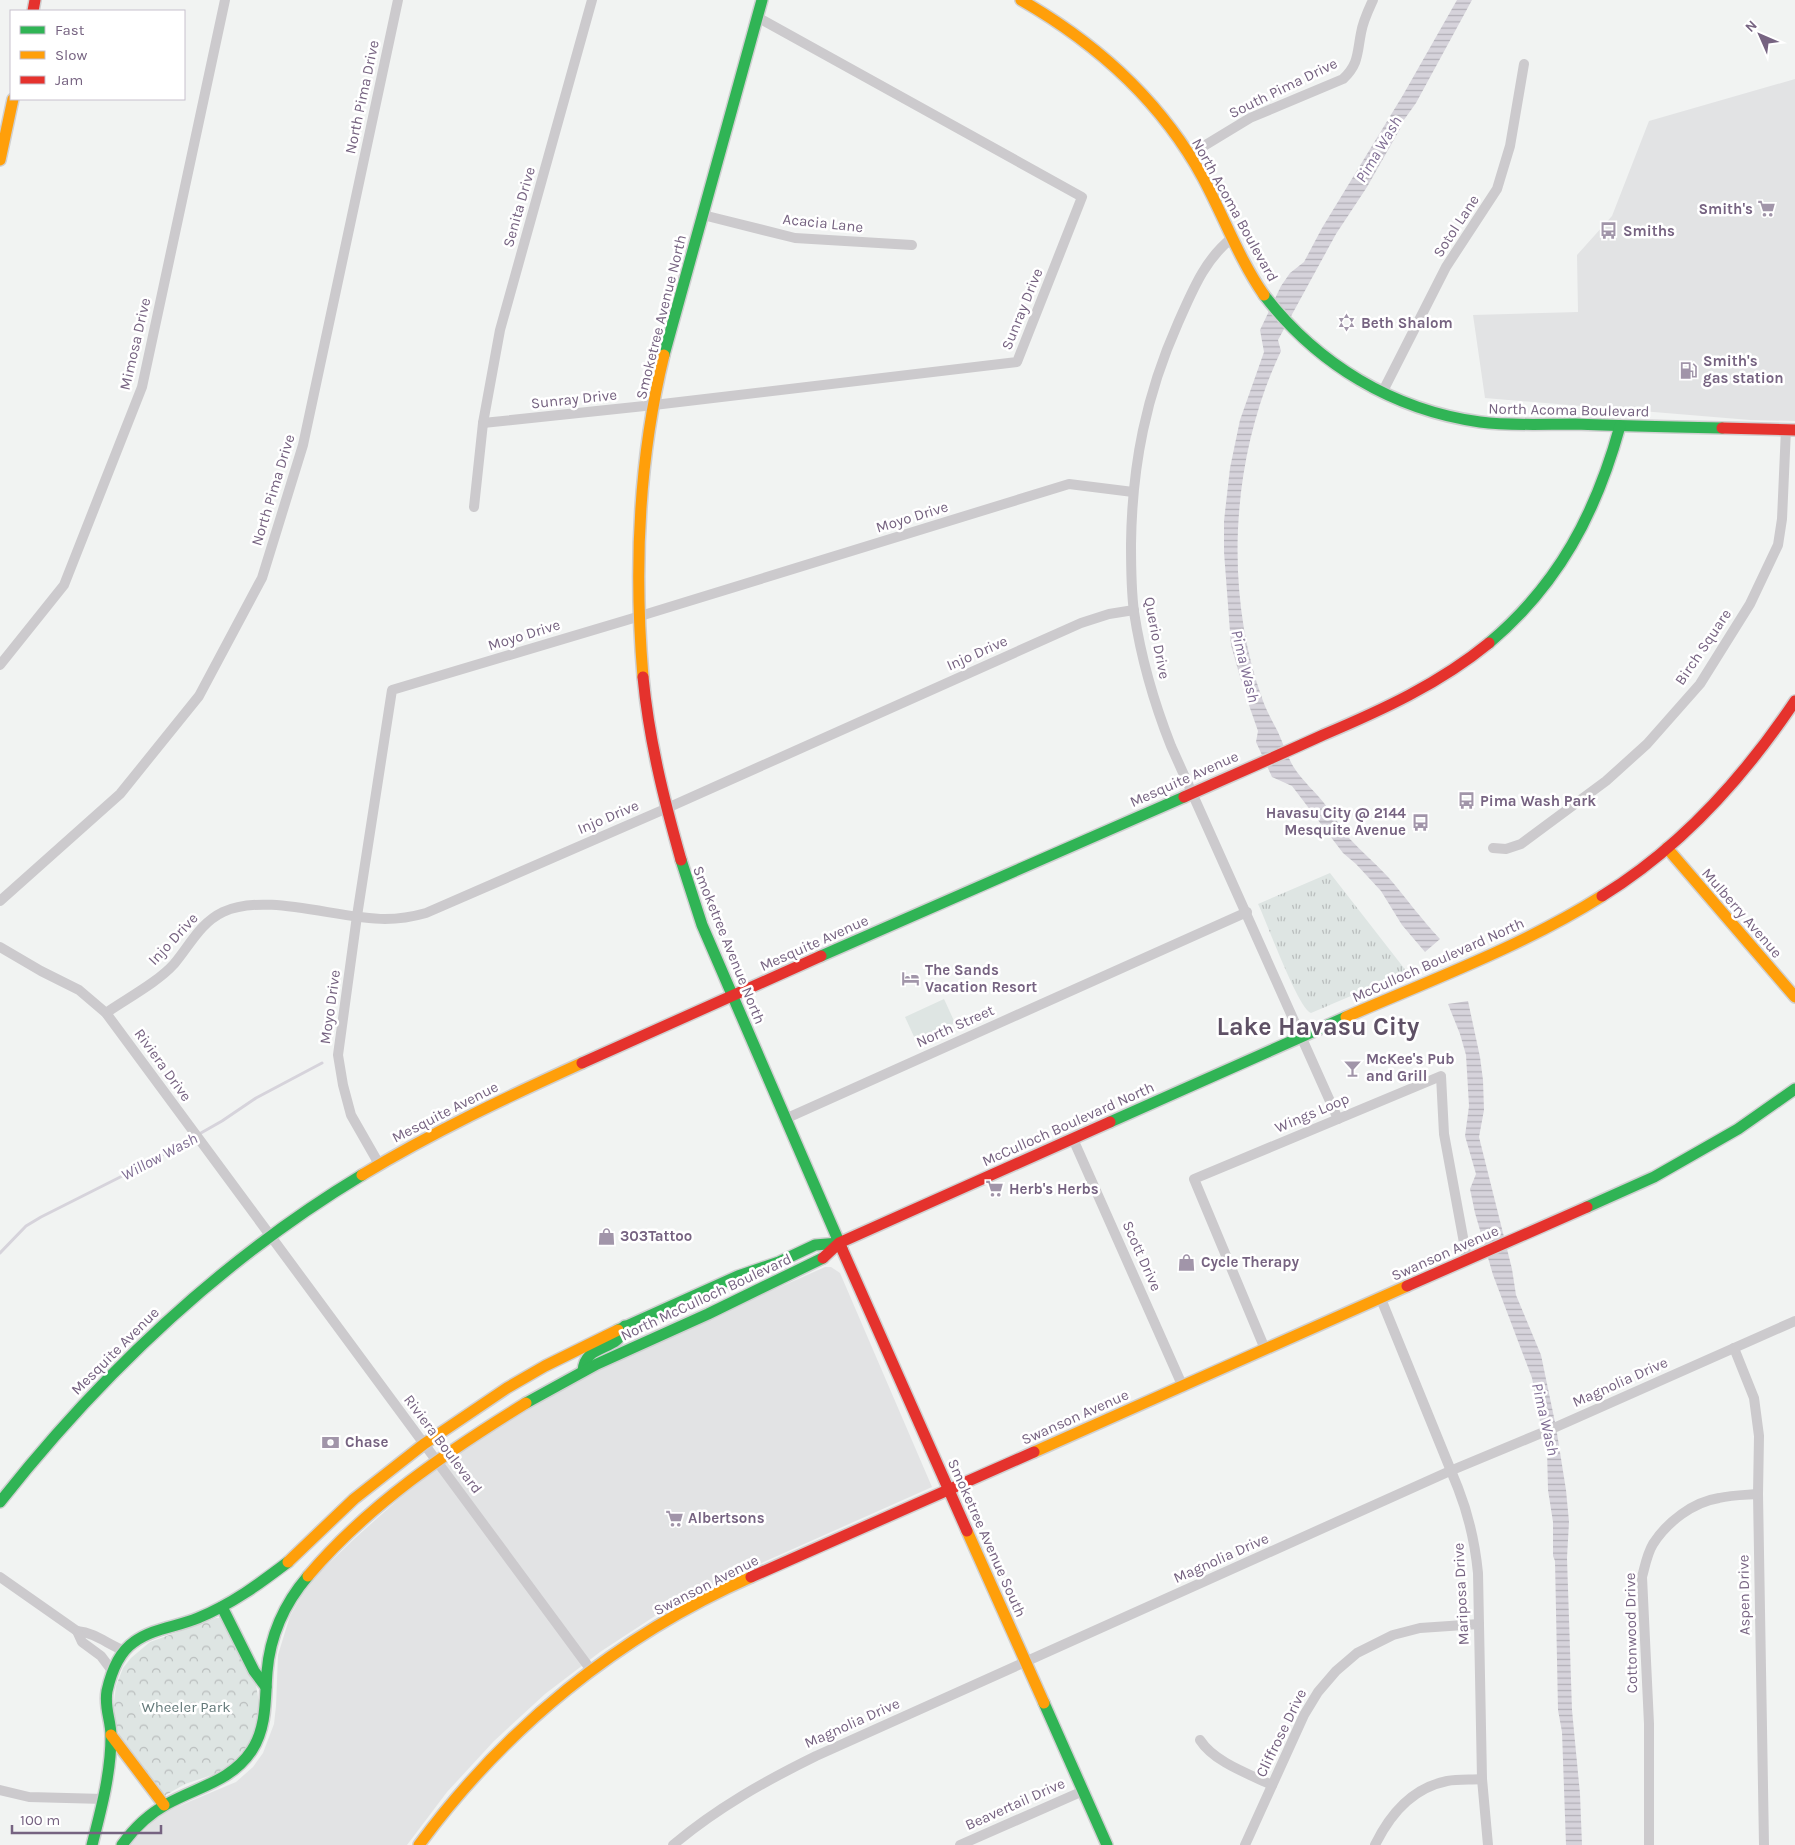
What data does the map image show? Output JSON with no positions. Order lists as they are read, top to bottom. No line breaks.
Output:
{"streets":{"street":["South Pima Drive","North Pima Drive","Senita Drive","North Acoma Boulevard","Acacia Lane","Sotol Lane","Sunray Drive","Smoketree Avenue North","Mimosa Drive","Moyo Drive","Querio Drive","Birch Square","Injo Drive","Mesquite Avenue","Mulberry Avenue","McCulloch Boulevard North","North Street","Riviera Drive","Wings Loop","Swanson Avenue","Scott Drive","North McCulloch Boulevard","Magnolia Drive","Riviera Boulevard","Smoketree Avenue South","Mariposa Drive","Aspen Drive","Cottonwood Drive","Cliffrose Drive","Beavertail Drive"]},"crossings":[["South Pima Drive","North Acoma Boulevard"],["Senita Drive","Sunray Drive"],["North Acoma Boulevard","Sotol Lane"],["North Acoma Boulevard","Querio Drive"],["North Acoma Boulevard","Birch Square"],["North Acoma Boulevard","Mesquite Avenue"],["Acacia Lane","Smoketree Avenue North"],["Sunray Drive","Smoketree Avenue North"],["Smoketree Avenue North","Moyo Drive"],["Smoketree Avenue North","Injo Drive"],["Smoketree Avenue North","Mesquite Avenue"],["Smoketree Avenue North","McCulloch Boulevard North"],["Smoketree Avenue North","North Street"],["Smoketree Avenue North","North McCulloch Boulevard"],["Smoketree Avenue North","Smoketree Avenue South"],["Moyo Drive","Querio Drive"],["Moyo Drive","Injo Drive"],["Moyo Drive","Mesquite Avenue"],["Querio Drive","Injo Drive"],["Querio Drive","Mesquite Avenue"],["Querio Drive","McCulloch Boulevard North"],["Querio Drive","North Street"],["Querio Drive","Wings Loop"],["Injo Drive","Riviera Drive"],["Mesquite Avenue","Riviera Drive"],["Mesquite Avenue","Riviera Boulevard"],["Mulberry Avenue","McCulloch Boulevard North"],["McCulloch Boulevard North","Scott Drive"],["McCulloch Boulevard North","North McCulloch Boulevard"],["McCulloch Boulevard North","Smoketree Avenue South"],["Riviera Drive","Riviera Boulevard"],["Wings Loop","Swanson Avenue"],["Swanson Avenue","Scott Drive"],["Swanson Avenue","Riviera Boulevard"],["Swanson Avenue","Smoketree Avenue South"],["Swanson Avenue","Mariposa Drive"],["North McCulloch Boulevard","Riviera Boulevard"],["North McCulloch Boulevard","Smoketree Avenue South"],["Magnolia Drive","Smoketree Avenue South"],["Magnolia Drive","Mariposa Drive"],["Magnolia Drive","Aspen Drive"],["Smoketree Avenue South","Beavertail Drive"],["Mariposa Drive","Cliffrose Drive"],["Aspen Drive","Cottonwood Drive"]],"districts":["Lake Havasu City"],"water":["Pima Wash","Willow Wash"],"parks":["Wheeler Park"],"places":{"supermarket":["Smith's","Herb's Herbs","Albertsons"],"bus stop":["Smiths","Pima Wash Park","Havasu City @ 2144 Mesquite Avenue"],"synagogue":["Beth Shalom"],"fuel station":["Smith's gas station"],"hotel":["The Sands Vacation Resort"],"bar":["McKee's Pub and Grill"],"shop":["303Tattoo","Cycle Therapy"],"bank":["Chase"]},"legend":["Fast","Slow","Jam"],"scale_bar":"100 m","north":"top left"}
